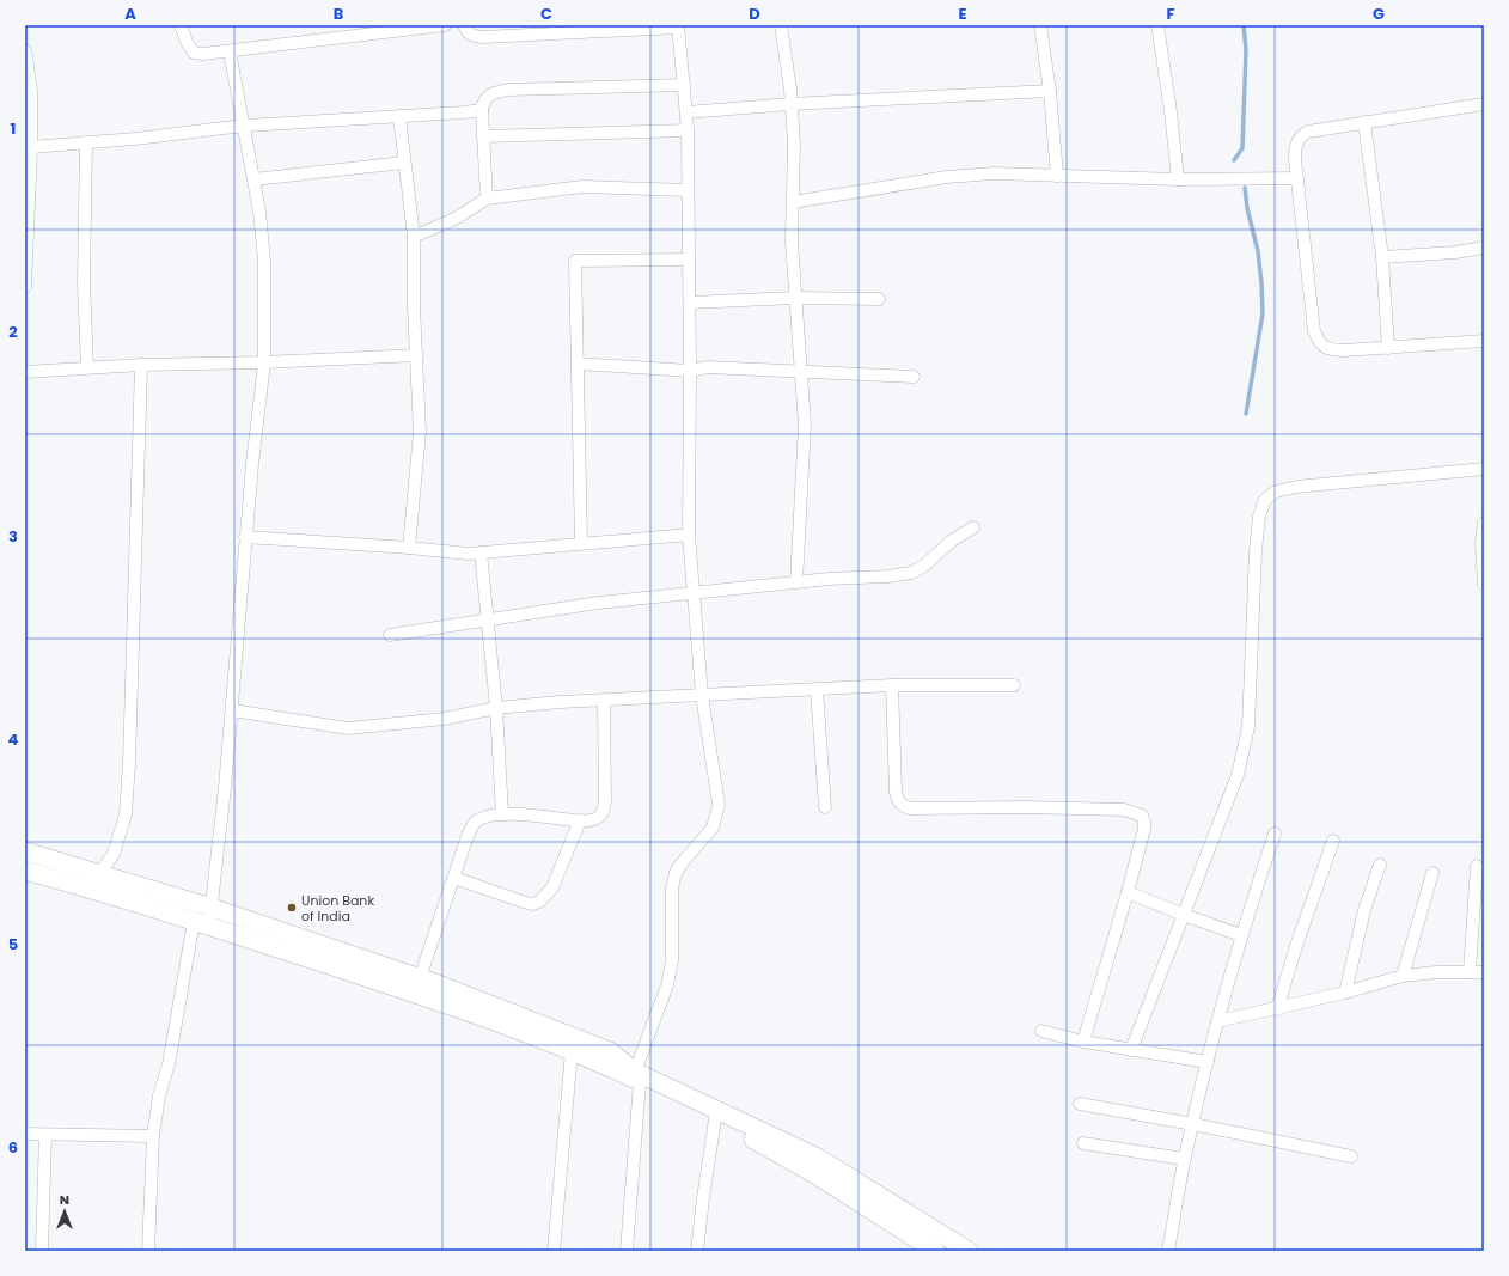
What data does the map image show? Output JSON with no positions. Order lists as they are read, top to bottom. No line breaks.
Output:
{"places":["Union Bank of India"],"north":"top","grid":{"columns":["A","B","C","D","E","F","G"],"rows":["1","2","3","4","5","6"]}}
